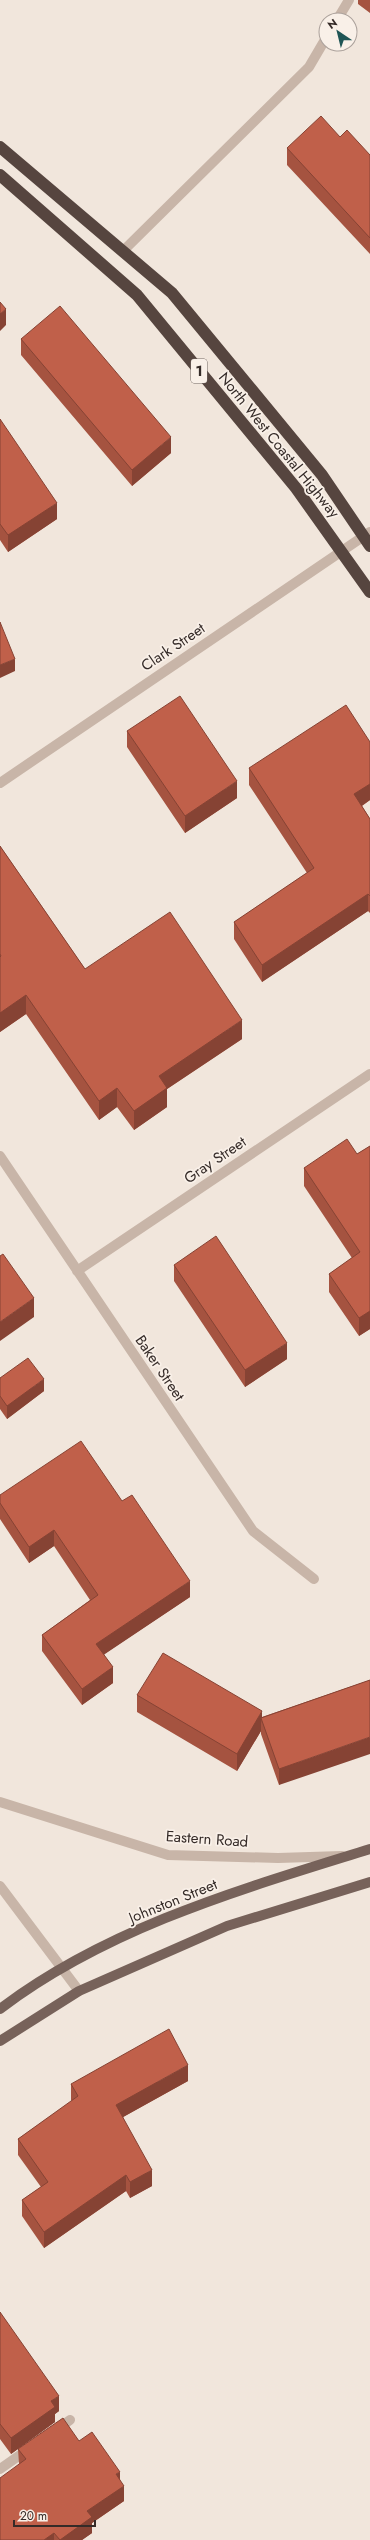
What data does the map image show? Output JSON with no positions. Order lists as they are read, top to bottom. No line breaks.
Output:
{"streets":{"highway":["1","North West Coastal Highway"],"main road":["Johnston Street"],"street":["Clark Street","Gray Street","Baker Street","Eastern Road"]},"crossings":[["North West Coastal Highway","Clark Street"],["Gray Street","Baker Street"],["Eastern Road","Johnston Street"]],"scale_bar":"20 m","north":"top left"}
